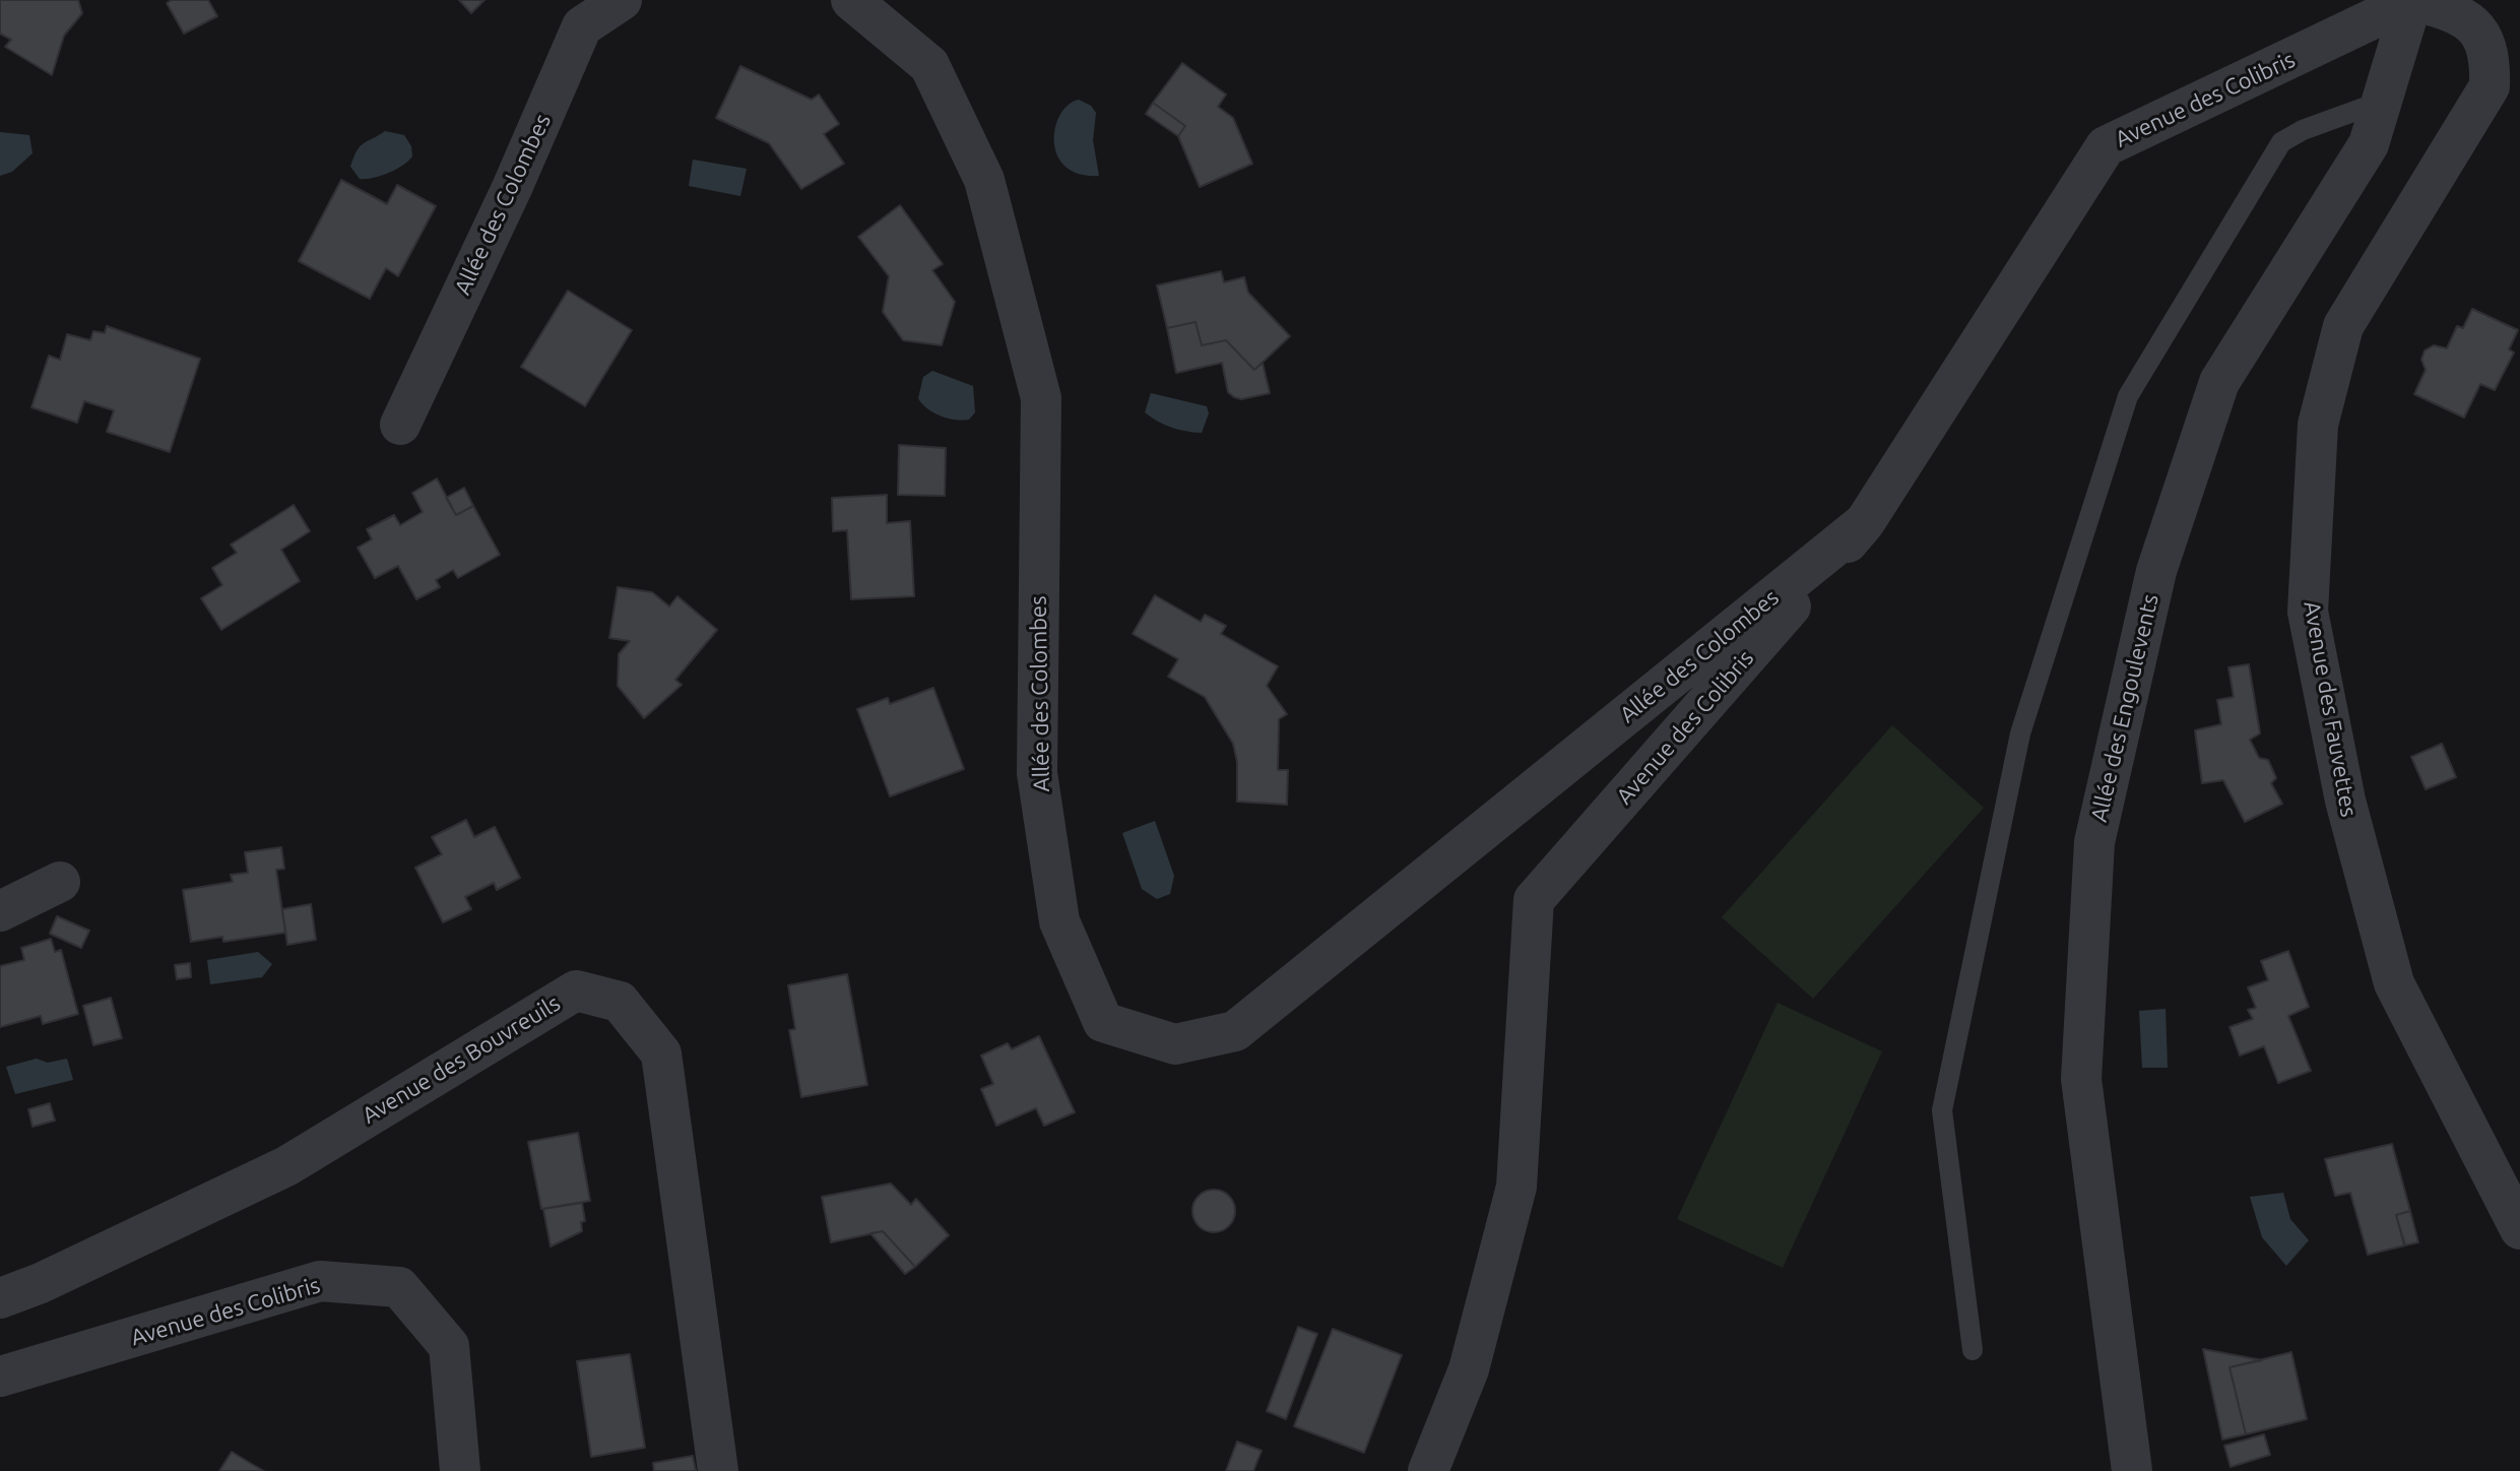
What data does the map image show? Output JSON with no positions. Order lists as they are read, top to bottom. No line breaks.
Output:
{"streets":{"street":["Avenue des Colibris","Allée des Colombes","Allée des Engoulevents","Avenue des Fauvettes","Avenue des Bouvreuils"]},"crossings":[["Avenue des Colibris","Allée des Colombes"],["Avenue des Colibris","Allée des Engoulevents"],["Avenue des Colibris","Avenue des Fauvettes"],["Allée des Engoulevents","Avenue des Fauvettes"]]}
